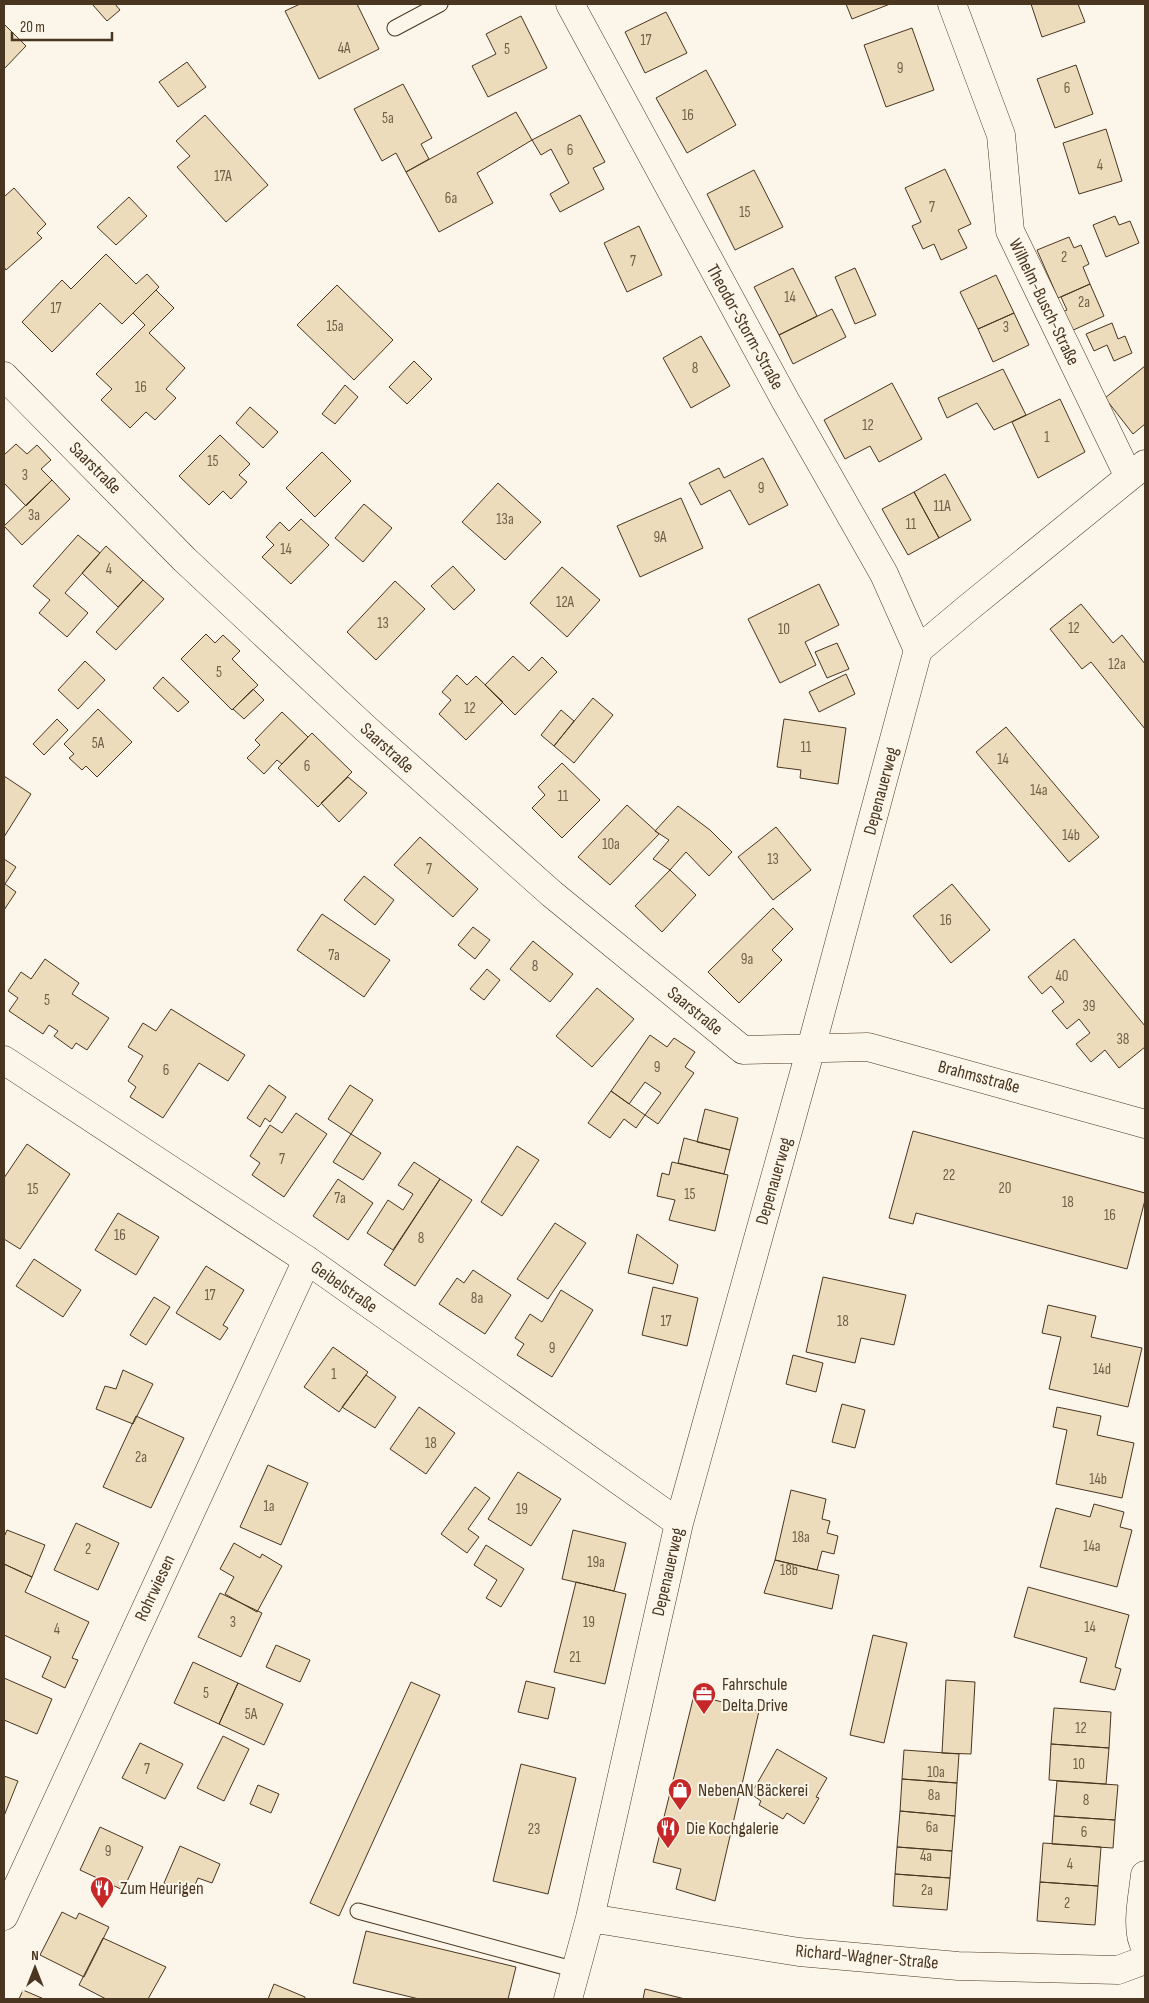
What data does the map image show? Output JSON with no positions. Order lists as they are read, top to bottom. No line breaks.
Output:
{"streets":{"street":["Wilhelm-Busch-Straße","Theodor-Storm-Straße","Saarstraße","Depenauerweg","Brahmsstraße","Geibelstraße","Rohrwiesen","Richard-Wagner-Straße"]},"crossings":[["Theodor-Storm-Straße","Depenauerweg"],["Saarstraße","Depenauerweg"],["Saarstraße","Brahmsstraße"],["Depenauerweg","Brahmsstraße"],["Depenauerweg","Geibelstraße"],["Depenauerweg","Richard-Wagner-Straße"],["Geibelstraße","Rohrwiesen"]],"places":{"office":["Fahrschule Delta Drive"],"shop":["NebenAN Bäckerei"],"restaurant":["Die Kochgalerie","Zum Heurigen"]},"house_numbers":["17","4A","5","9","6","16","5a","6","4","17A","6a","7","15","2","7","14","2a","17","15a","3","8","16","12","1","15","3","9","11A","3a","13a","11","9A","14","4","12A","13","12","10","12a","5","12","5A","11","14","6","14a","11","14b","10a","13","7","16","7a","9a","8","40","5","39","38","9","6","7","22","20","15","15","7a","18","16","16","8","17","8a","17","18","9","14d","1","18","2a","14b","1a","19","18a","14a","2","19a","18b","3","19","14","4","21","5","5A","12","10","7","10a","8a","8","6a","23","6","9","4a","4","2a","2"],"scale_bar":"20 m","north":"top"}
